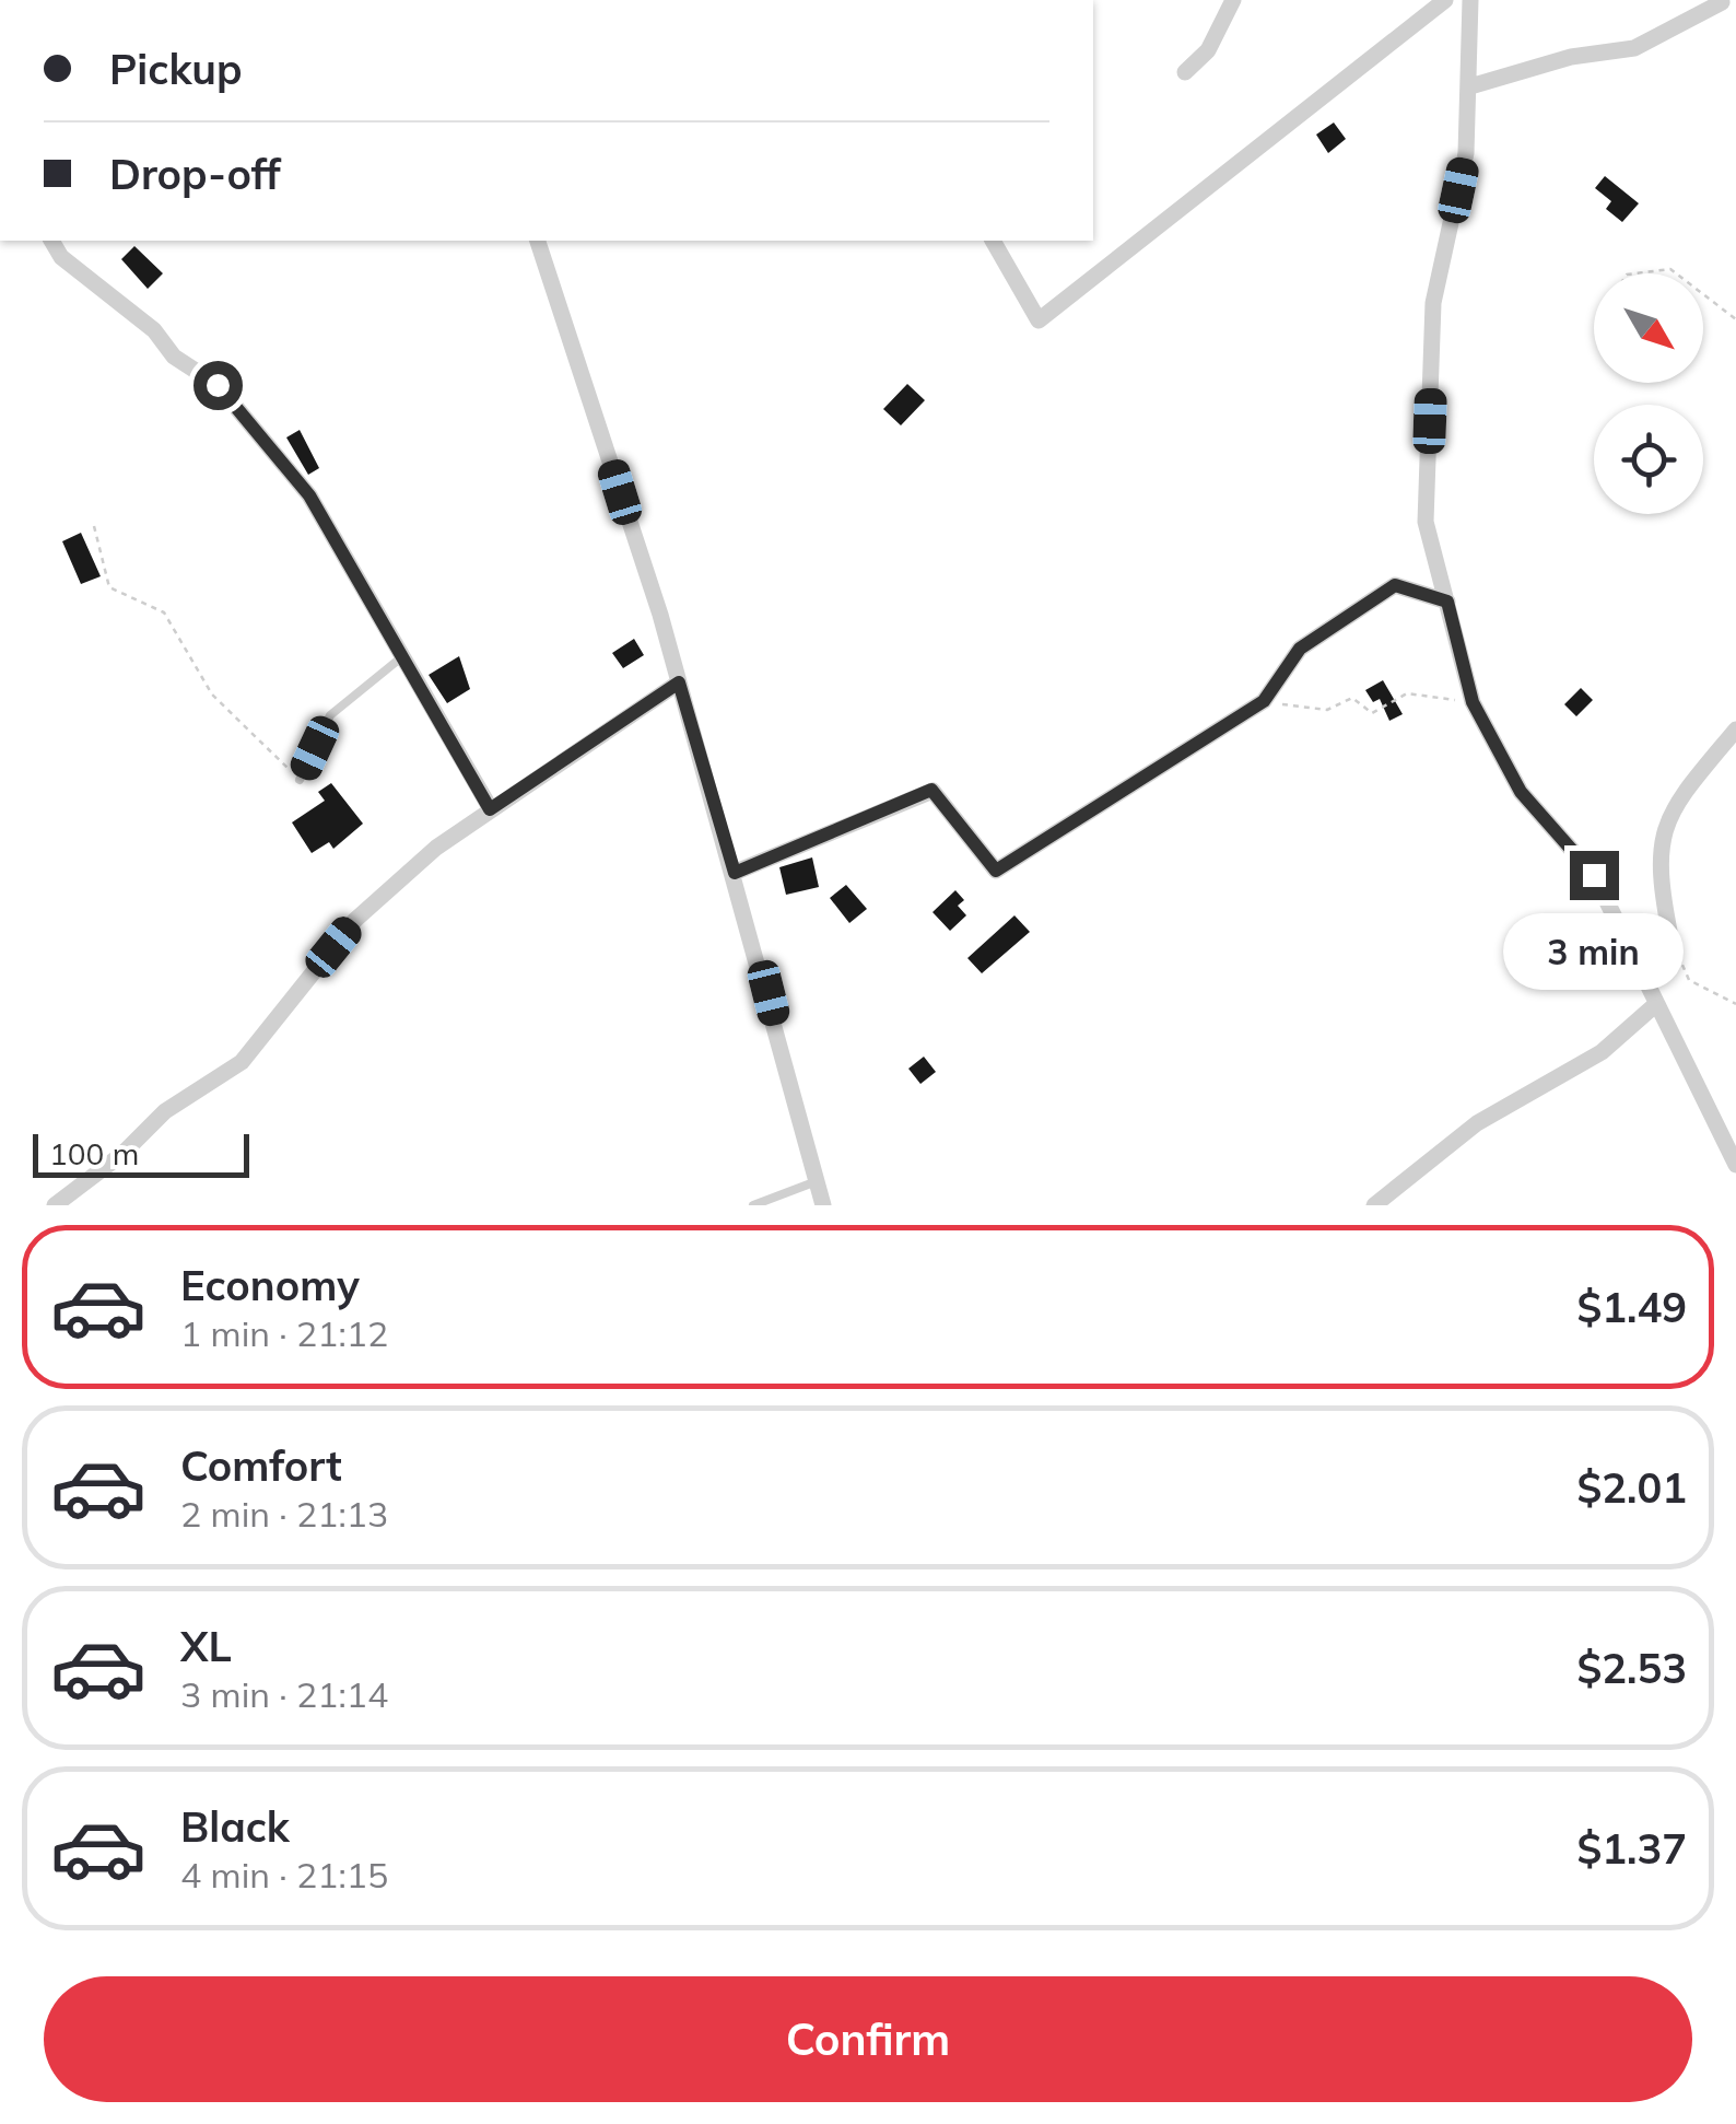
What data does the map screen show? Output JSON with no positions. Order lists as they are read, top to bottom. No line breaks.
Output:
{"scale_bar":"100 m","north":"bottom right","page":{"banner":["Pickup","Drop-off"],"bubble":"3 min","scale":"100 m","list":[{"name":"Economy","note":"1 min · 21:12","value":"$1.49"},{"name":"Comfort","note":"2 min · 21:13","value":"$2.01"},{"name":"XL","note":"3 min · 21:14","value":"$2.53"},{"name":"Black","note":"4 min · 21:15","value":"$1.37"}],"buttons":"Confirm"}}
